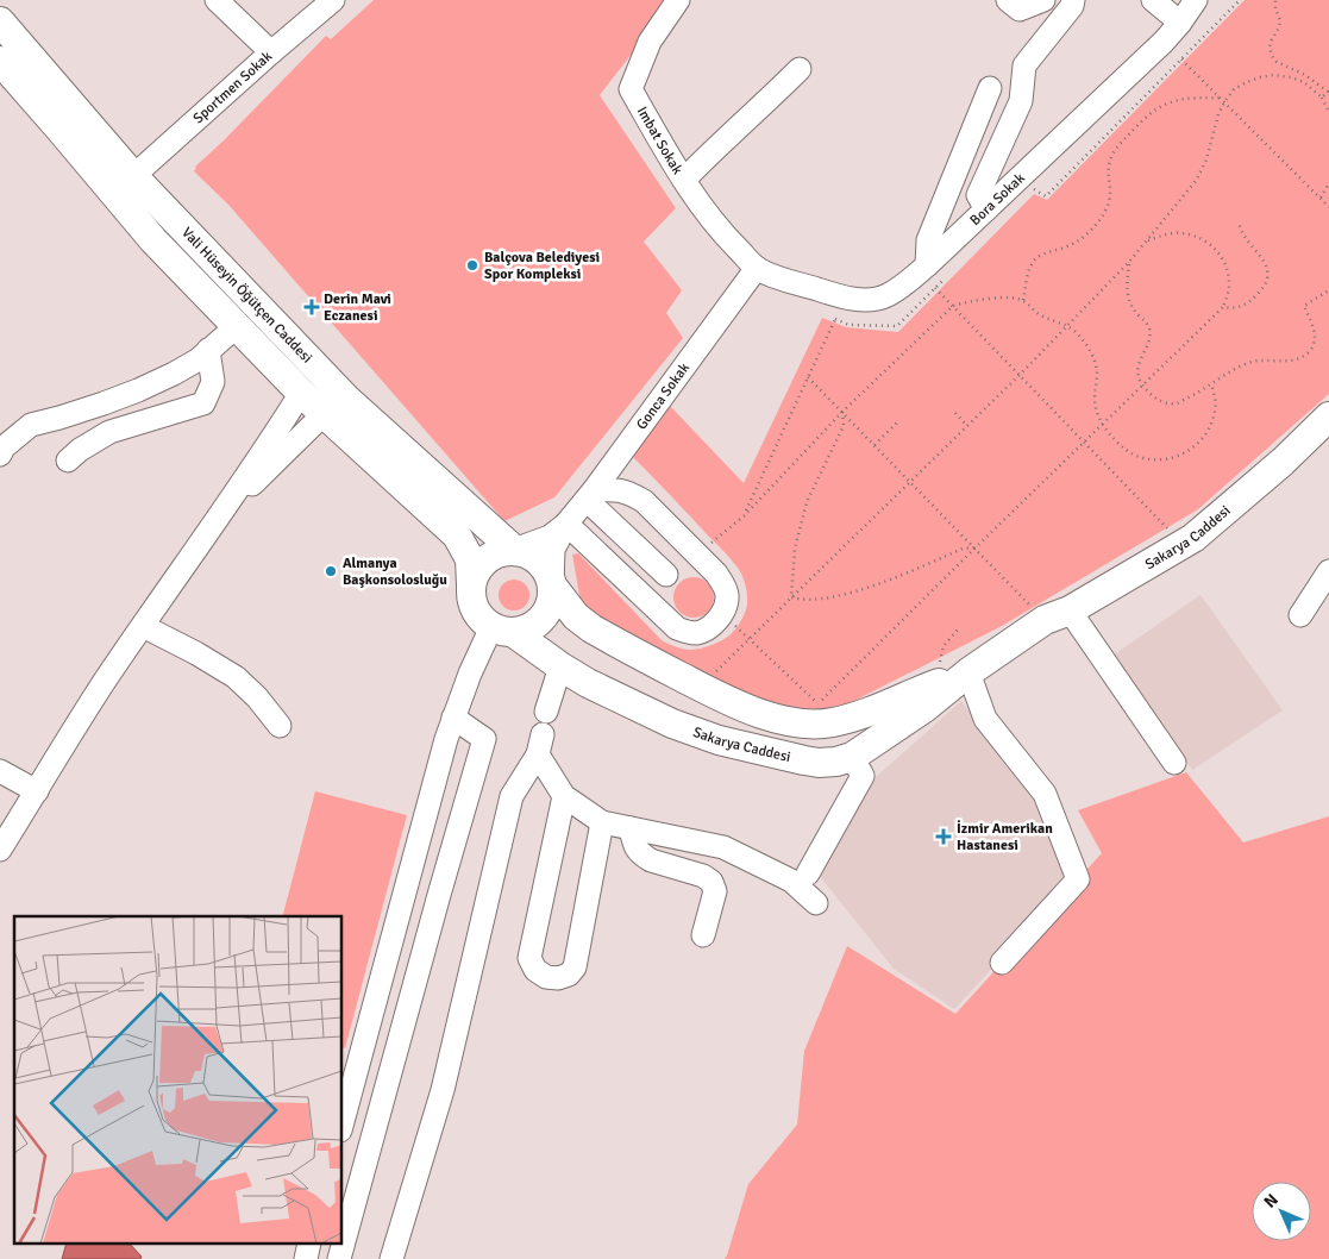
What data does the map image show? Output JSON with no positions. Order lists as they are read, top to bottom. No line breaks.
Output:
{"streets":{"main road":["Vali Hüseyin Öğütçen Caddesi","Sakarya Caddesi"],"street":["Sportmen Sokak","Imbat Sokak","Bora Sokak","Gonca Sokak"]},"crossings":[["Sportmen Sokak","Vali Hüseyin Öğütçen Caddesi"],["Imbat Sokak","Bora Sokak"],["Imbat Sokak","Gonca Sokak"],["Bora Sokak","Gonca Sokak"],["Vali Hüseyin Öğütçen Caddesi","Sakarya Caddesi"]],"places":{"other":["Balçova Belediyesi Spor Kompleksi","Almanya Başkonsolosluğu"],"health":["Derin Mavi Eczanesi","İzmir Amerikan Hastanesi"]},"north":"top left"}
